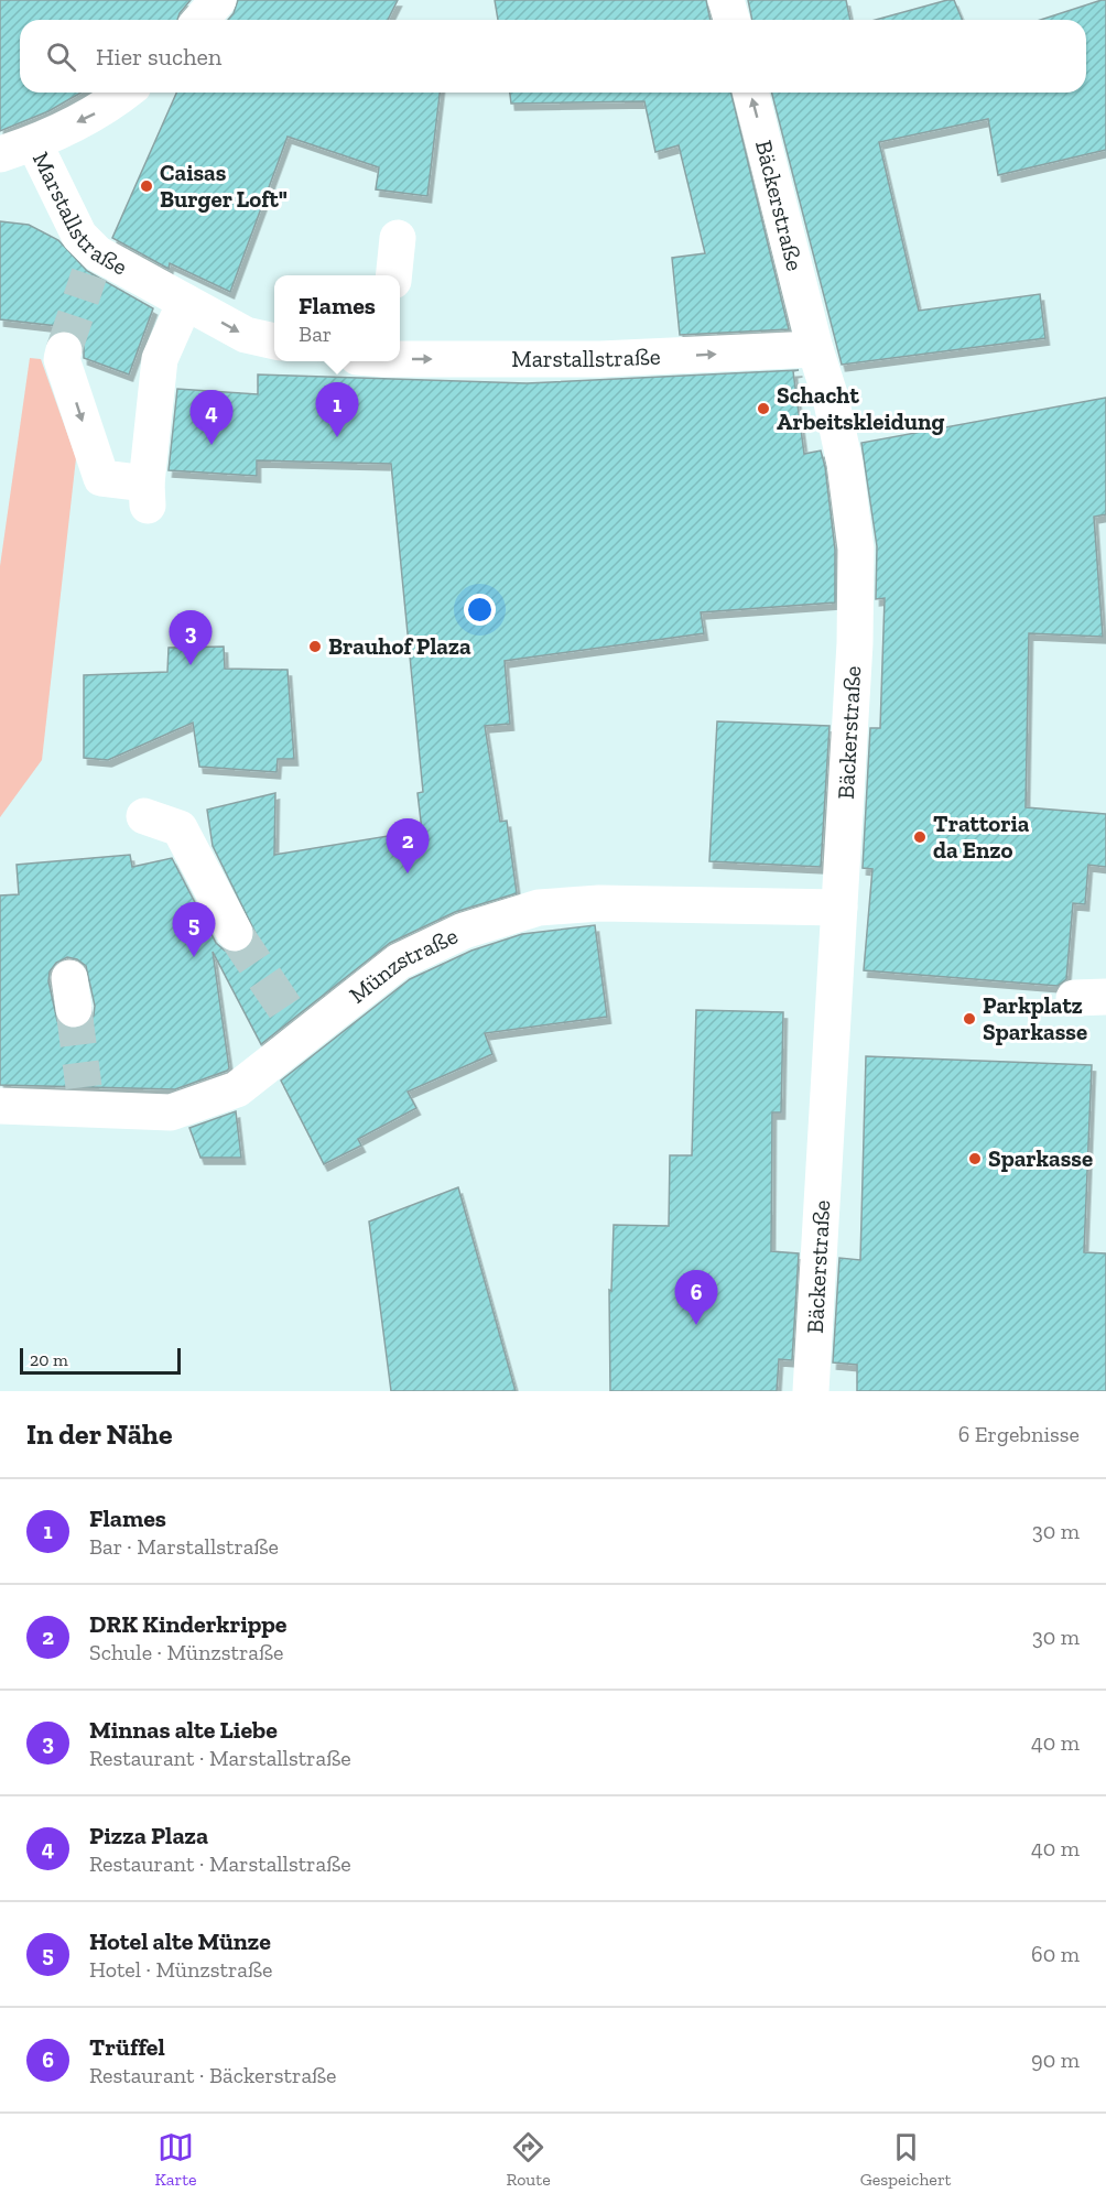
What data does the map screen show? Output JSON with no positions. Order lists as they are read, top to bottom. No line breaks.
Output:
{"streets":{"street":["Bäckerstraße","Marstallstraße","Münzstraße"]},"crossings":[["Bäckerstraße","Marstallstraße"],["Bäckerstraße","Münzstraße"]],"one_way":["Marstallstraße"],"places":["Caisas Burger Loft\"","Schacht Arbeitskleidung","Brauhof Plaza","Trattoria da Enzo","Parkplatz Sparkasse","Sparkasse"],"scale_bar":"20 m","page":{"search":"Hier suchen","popup":["Flames","Bar"],"pins":["1","4","3","2","5","6"],"scale":"20 m","heading":["In der Nähe","6 Ergebnisse"],"list":[{"mark":"1","name":"Flames","note":"Bar · Marstallstraße","value":"30 m"},{"mark":"2","name":"DRK Kinderkrippe","note":"Schule · Münzstraße","value":"30 m"},{"mark":"3","name":"Minnas alte Liebe","note":"Restaurant · Marstallstraße","value":"40 m"},{"mark":"4","name":"Pizza Plaza","note":"Restaurant · Marstallstraße","value":"40 m"},{"mark":"5","name":"Hotel alte Münze","note":"Hotel · Münzstraße","value":"60 m"},{"mark":"6","name":"Trüffel","note":"Restaurant · Bäckerstraße","value":"90 m"}],"nav":["Karte","Route","Gespeichert"]}}
